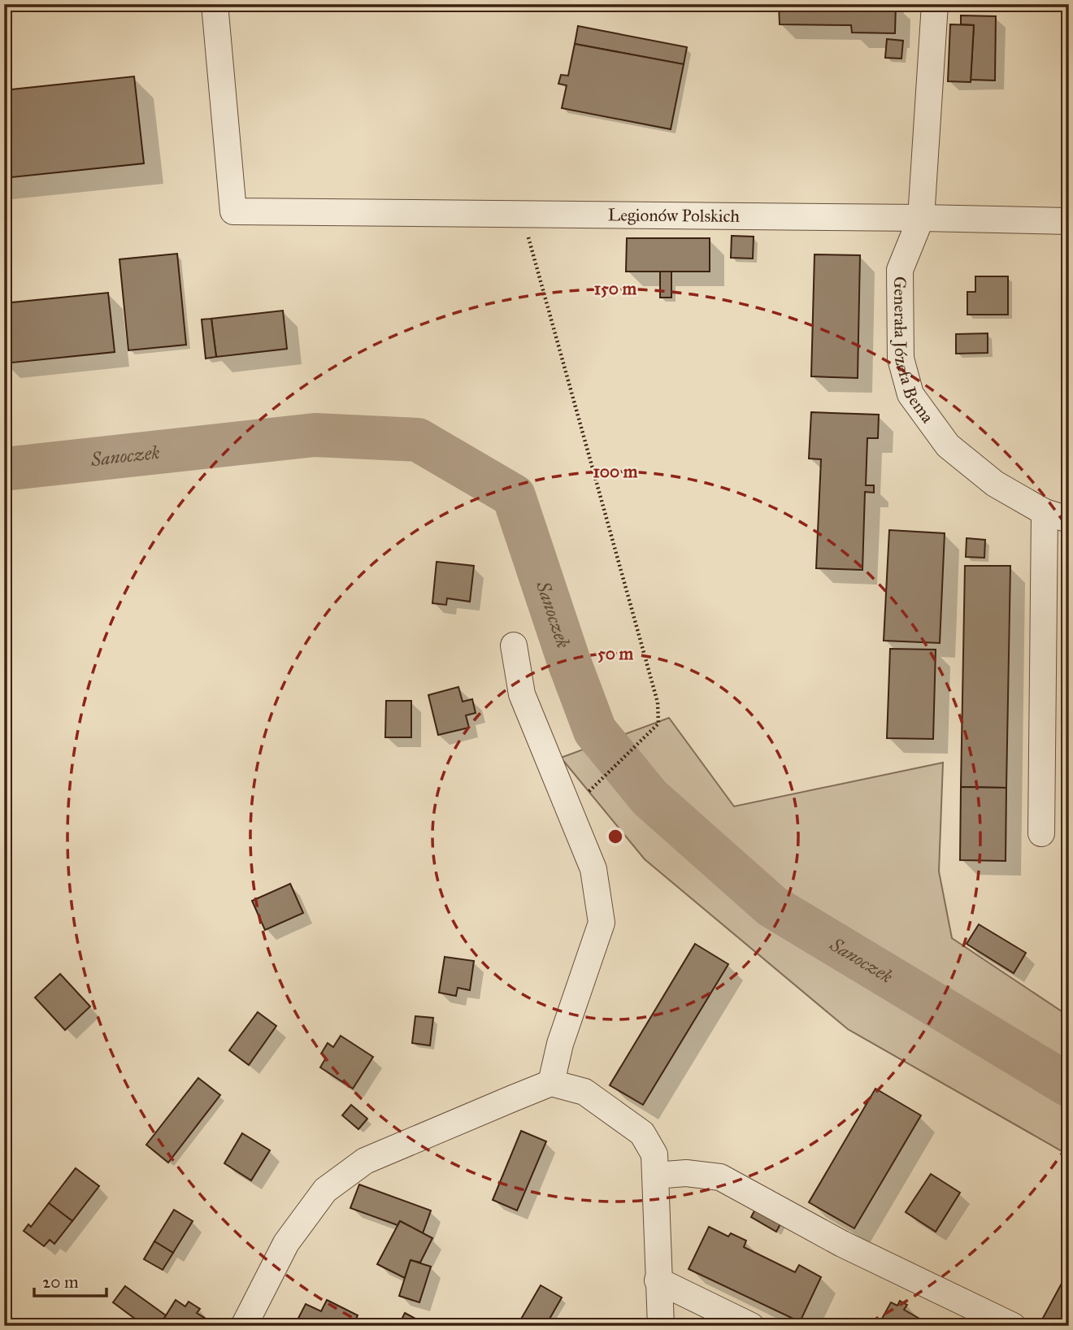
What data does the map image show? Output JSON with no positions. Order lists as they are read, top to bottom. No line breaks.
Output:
{"streets":{"street":["Legionów Polskich","Generała Józefa Bema"]},"crossings":[["Legionów Polskich","Generała Józefa Bema"]],"water":["Sanoczek"],"scale_bar":"20 m","rings":["150 m","100 m","50 m"]}
